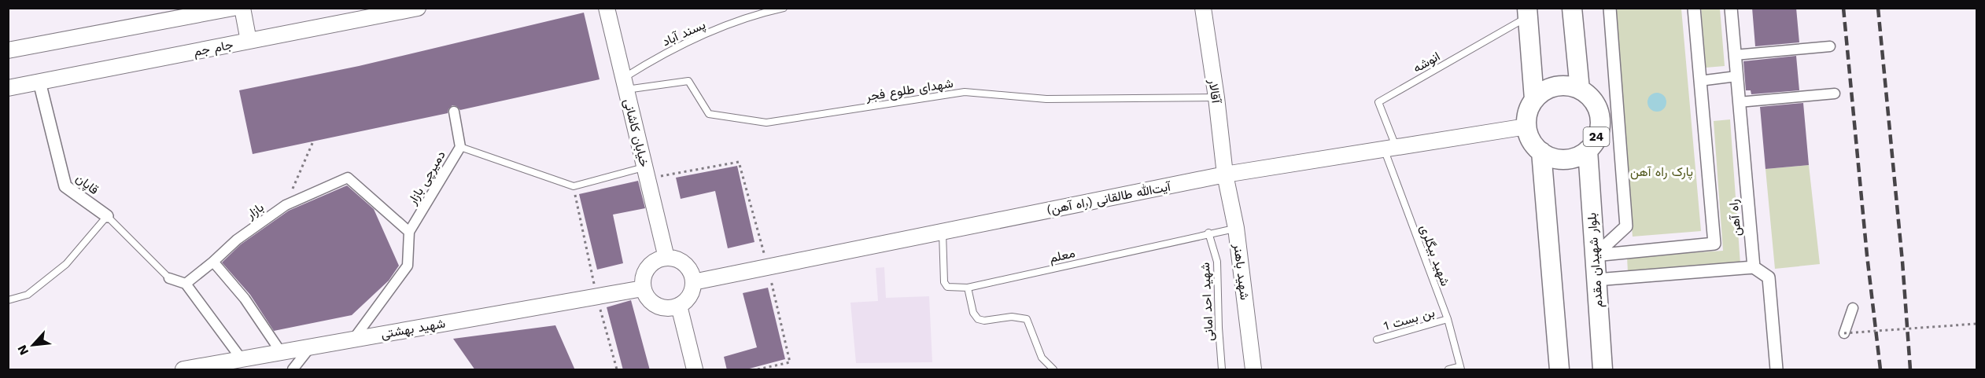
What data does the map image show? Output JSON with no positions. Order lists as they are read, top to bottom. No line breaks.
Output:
{"streets":{"main road":["24","بلوار شهیدان مقدم"],"street":["جام جم","آقالار","خیابان کاشانی","دمیرچی بازار","قاپان","(راه آهن) آیت‌الله طالقانی","بازار","راه آهن","شهید باهنر","شهید بهشتی"],"lane":["پسند آباد","انوشه","شهدای طلوع فجر","معلم","شهید بیگلری","شهید احد امانی","بن بست 1"]},"crossings":[["پسند آباد","شهدای طلوع فجر"],["پسند آباد","خیابان کاشانی"],["جام جم","قاپان"],["انوشه","(راه آهن) آیت‌الله طالقانی"],["انوشه","شهید بیگلری"],["شهدای طلوع فجر","آقالار"],["شهدای طلوع فجر","خیابان کاشانی"],["آقالار","(راه آهن) آیت‌الله طالقانی"],["آقالار","شهید باهنر"],["خیابان کاشانی","(راه آهن) آیت‌الله طالقانی"],["خیابان کاشانی","شهید بهشتی"],["24","(راه آهن) آیت‌الله طالقانی"],["24","بلوار شهیدان مقدم"],["دمیرچی بازار","بازار"],["دمیرچی بازار","شهید بهشتی"],["(راه آهن) آیت‌الله طالقانی","معلم"],["(راه آهن) آیت‌الله طالقانی","شهید بیگلری"],["(راه آهن) آیت‌الله طالقانی","بلوار شهیدان مقدم"],["(راه آهن) آیت‌الله طالقانی","شهید باهنر"],["(راه آهن) آیت‌الله طالقانی","شهید بهشتی"],["راه آهن","بلوار شهیدان مقدم"],["معلم","شهید باهنر"],["معلم","شهید احد امانی"],["شهید بیگلری","بن بست 1"]],"parks":["پارک راه آهن"],"north":"bottom left"}
